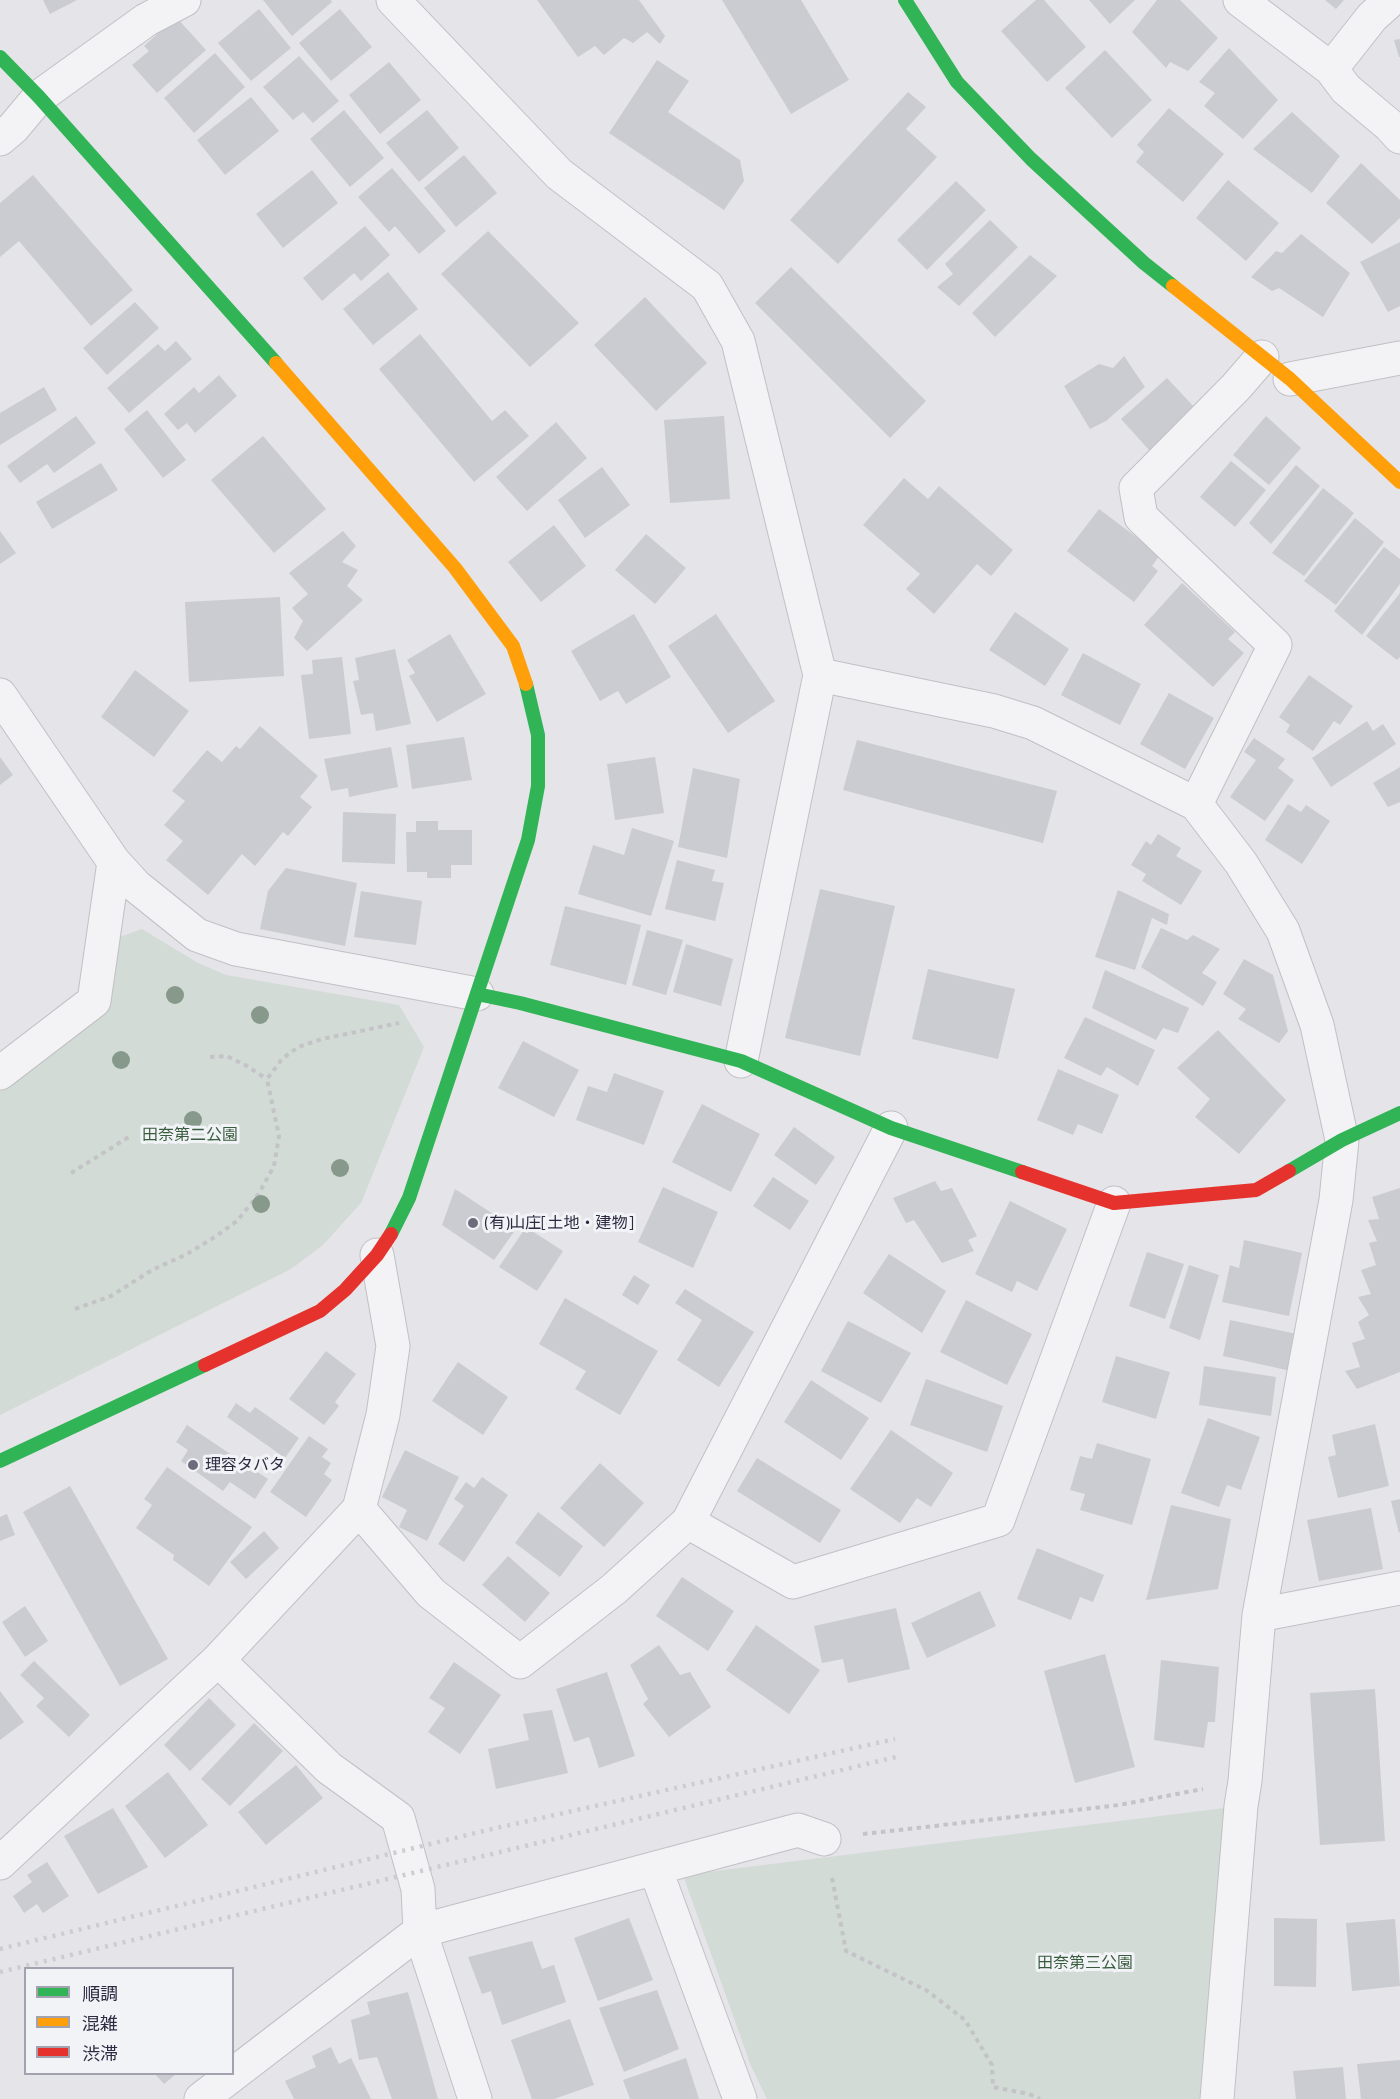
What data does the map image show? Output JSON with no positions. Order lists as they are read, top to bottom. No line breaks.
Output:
{"parks":["田奈第二公園","田奈第三公園"],"places":["(有)山庄[土地・建物]","理容タバタ"],"legend":["順調","混雑","渋滞"]}
